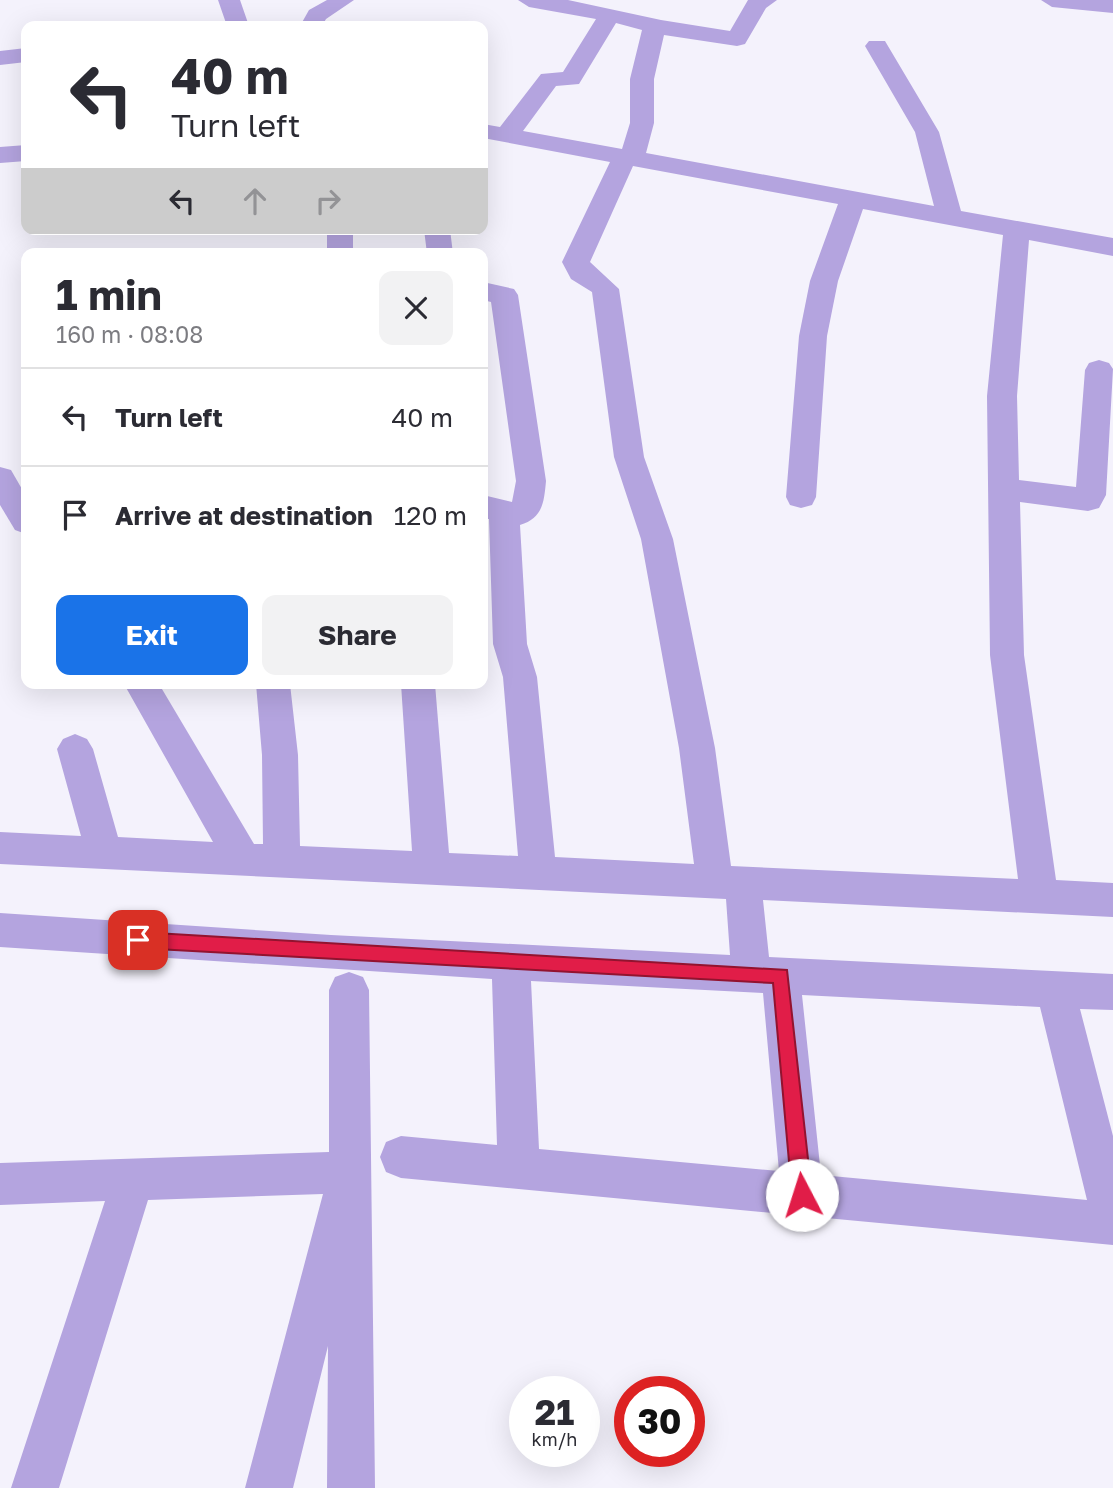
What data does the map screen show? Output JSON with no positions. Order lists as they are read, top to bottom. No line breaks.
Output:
{"page":{"turn":["40 m","Turn left"],"heading":["1 min","160 m · 08:08"],"list":[{"name":"Turn left","value":"40 m"},{"name":"Arrive at destination","value":"120 m"}],"buttons":["Exit","Share"],"speed":"21 km/h","limit":"30"}}
